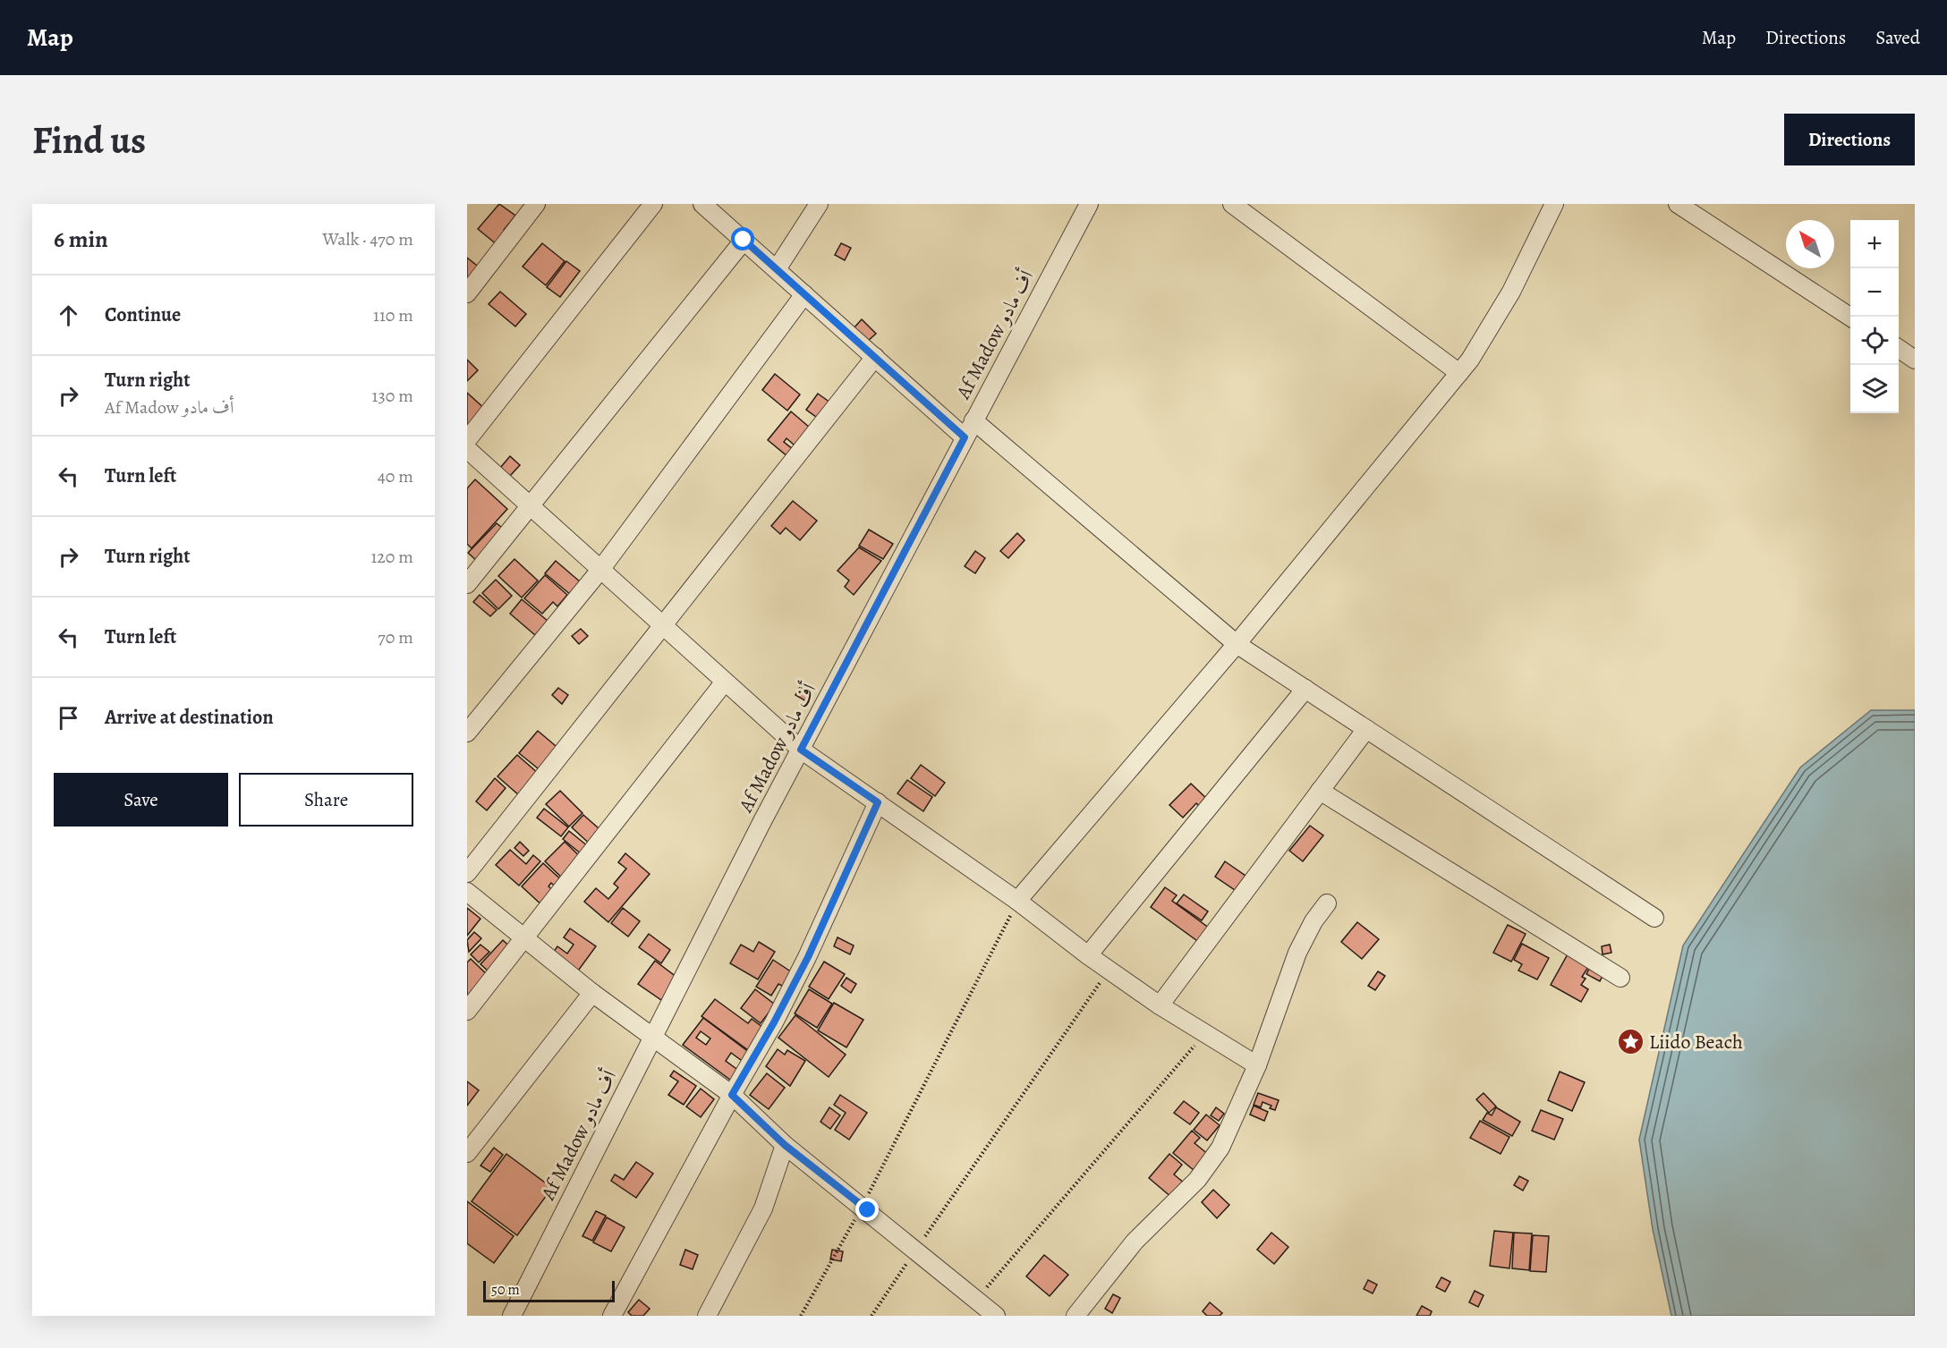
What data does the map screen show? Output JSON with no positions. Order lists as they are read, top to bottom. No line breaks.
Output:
{"streets":{"street":["Af Madow أف مادو"]},"places":{"place":["Liido Beach"]},"scale_bar":"50 m","north":"top left","page":{"header":"Map","nav":["Map","Directions","Saved"],"buttons":["Directions",["Save","Share"]],"title":"Find us","heading":["6 min","Walk · 470 m"],"map_buttons":["+","−"],"list":[["Continue","110 m"],["Turn right","Af Madow أف مادو","130 m"],["Turn left","40 m"],["Turn right","120 m"],["Turn left","70 m"],"Arrive at destination"],"scale":"50 m"}}
